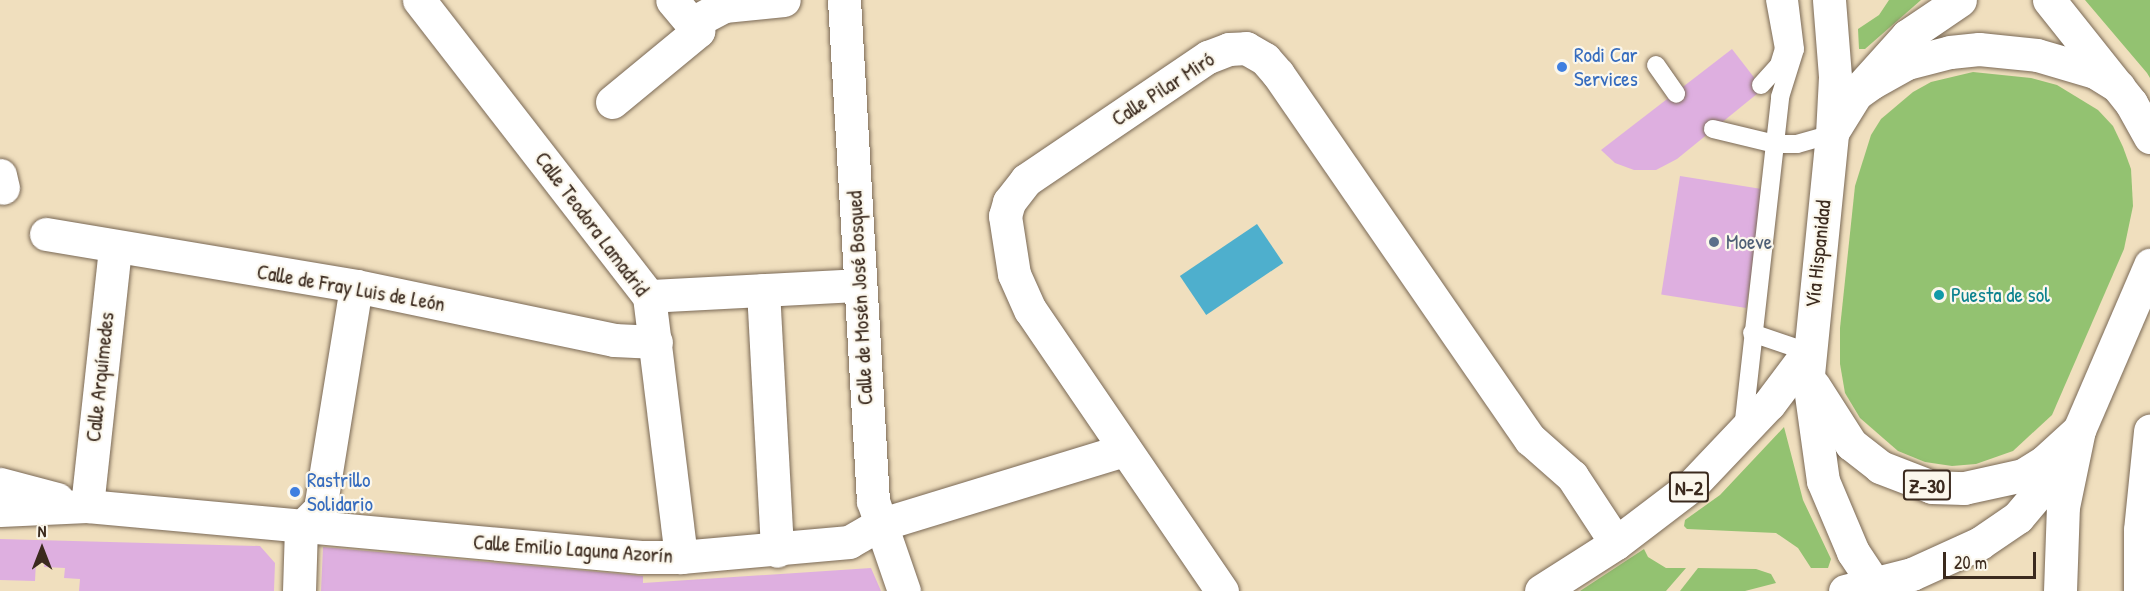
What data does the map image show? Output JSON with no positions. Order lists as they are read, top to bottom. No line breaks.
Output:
{"streets":{"main road":["Calle Pilar Miró","Calle Teodora Lamadrid","Vía Hispanidad","Calle de Fray Luis de León","Calle de Mosén José Bosqued","Calle Arquímedes","Z-30","N-2","Calle Emilio Laguna Azorín"]},"crossings":[["Calle Pilar Miró","N-2"],["Calle Pilar Miró","Calle Emilio Laguna Azorín"],["Calle Teodora Lamadrid","Calle de Fray Luis de León"],["Calle Teodora Lamadrid","Calle Emilio Laguna Azorín"],["Vía Hispanidad","Z-30"],["Vía Hispanidad","N-2"],["Calle de Fray Luis de León","Calle Arquímedes"],["Calle de Mosén José Bosqued","Calle Emilio Laguna Azorín"],["Calle Arquímedes","Calle Emilio Laguna Azorín"],["Z-30","N-2"]],"places":["Rodi Car Services","Moeve","Puesta de sol","Rastrillo Solidario"],"scale_bar":"20 m","north":"top"}
